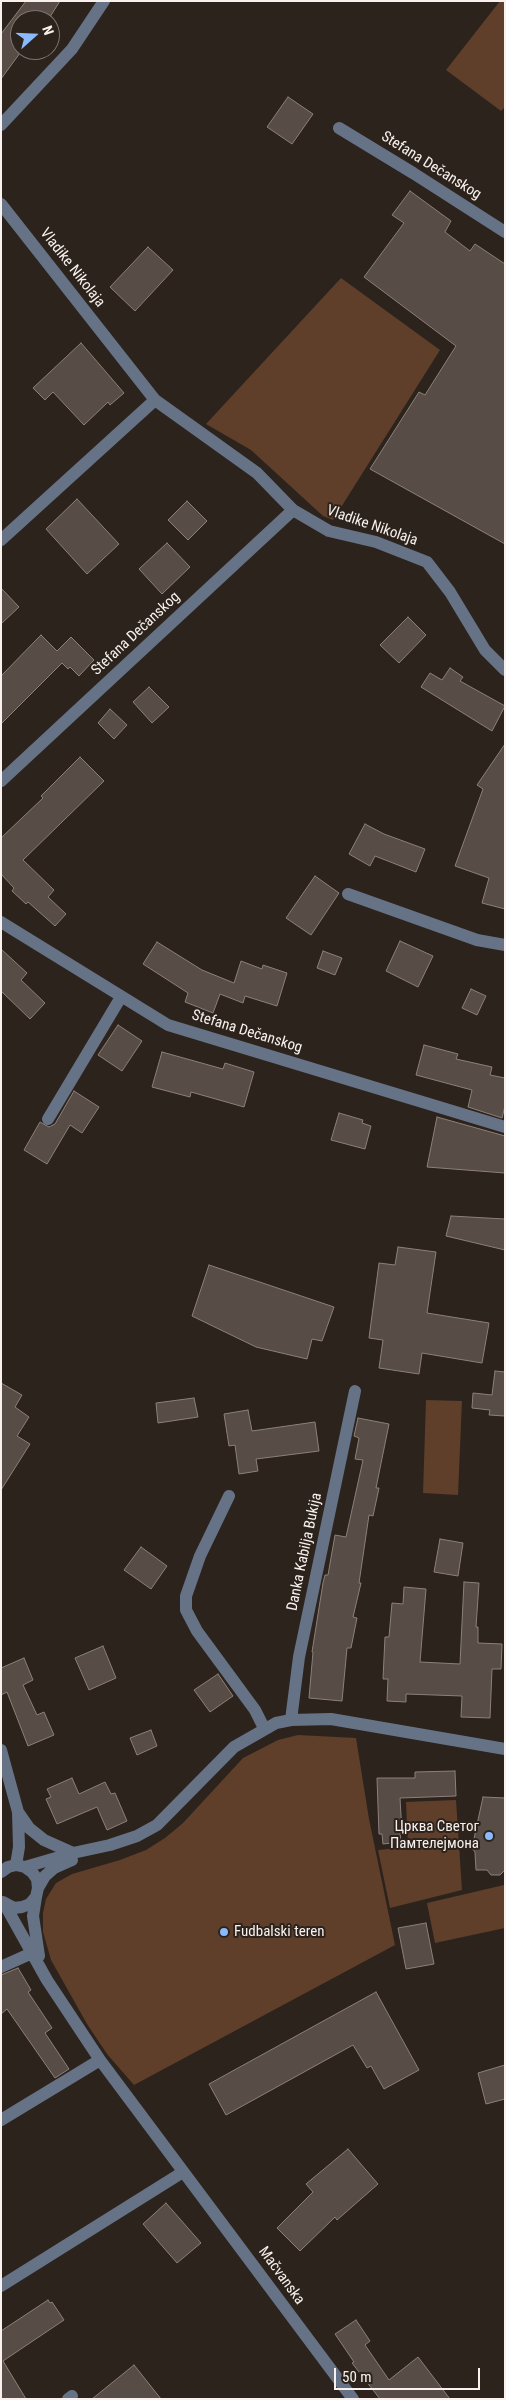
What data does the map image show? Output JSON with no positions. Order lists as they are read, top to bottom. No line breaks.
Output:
{"streets":{"street":["Stefana Dečanskog","Vladike Nikolaja","Danka Kabilja Bukija","Mačvanska"]},"crossings":[["Stefana Dečanskog","Vladike Nikolaja"]],"places":["Црква Светог Памтелејмона","Fudbalski teren"],"scale_bar":"50 m","north":"right"}
